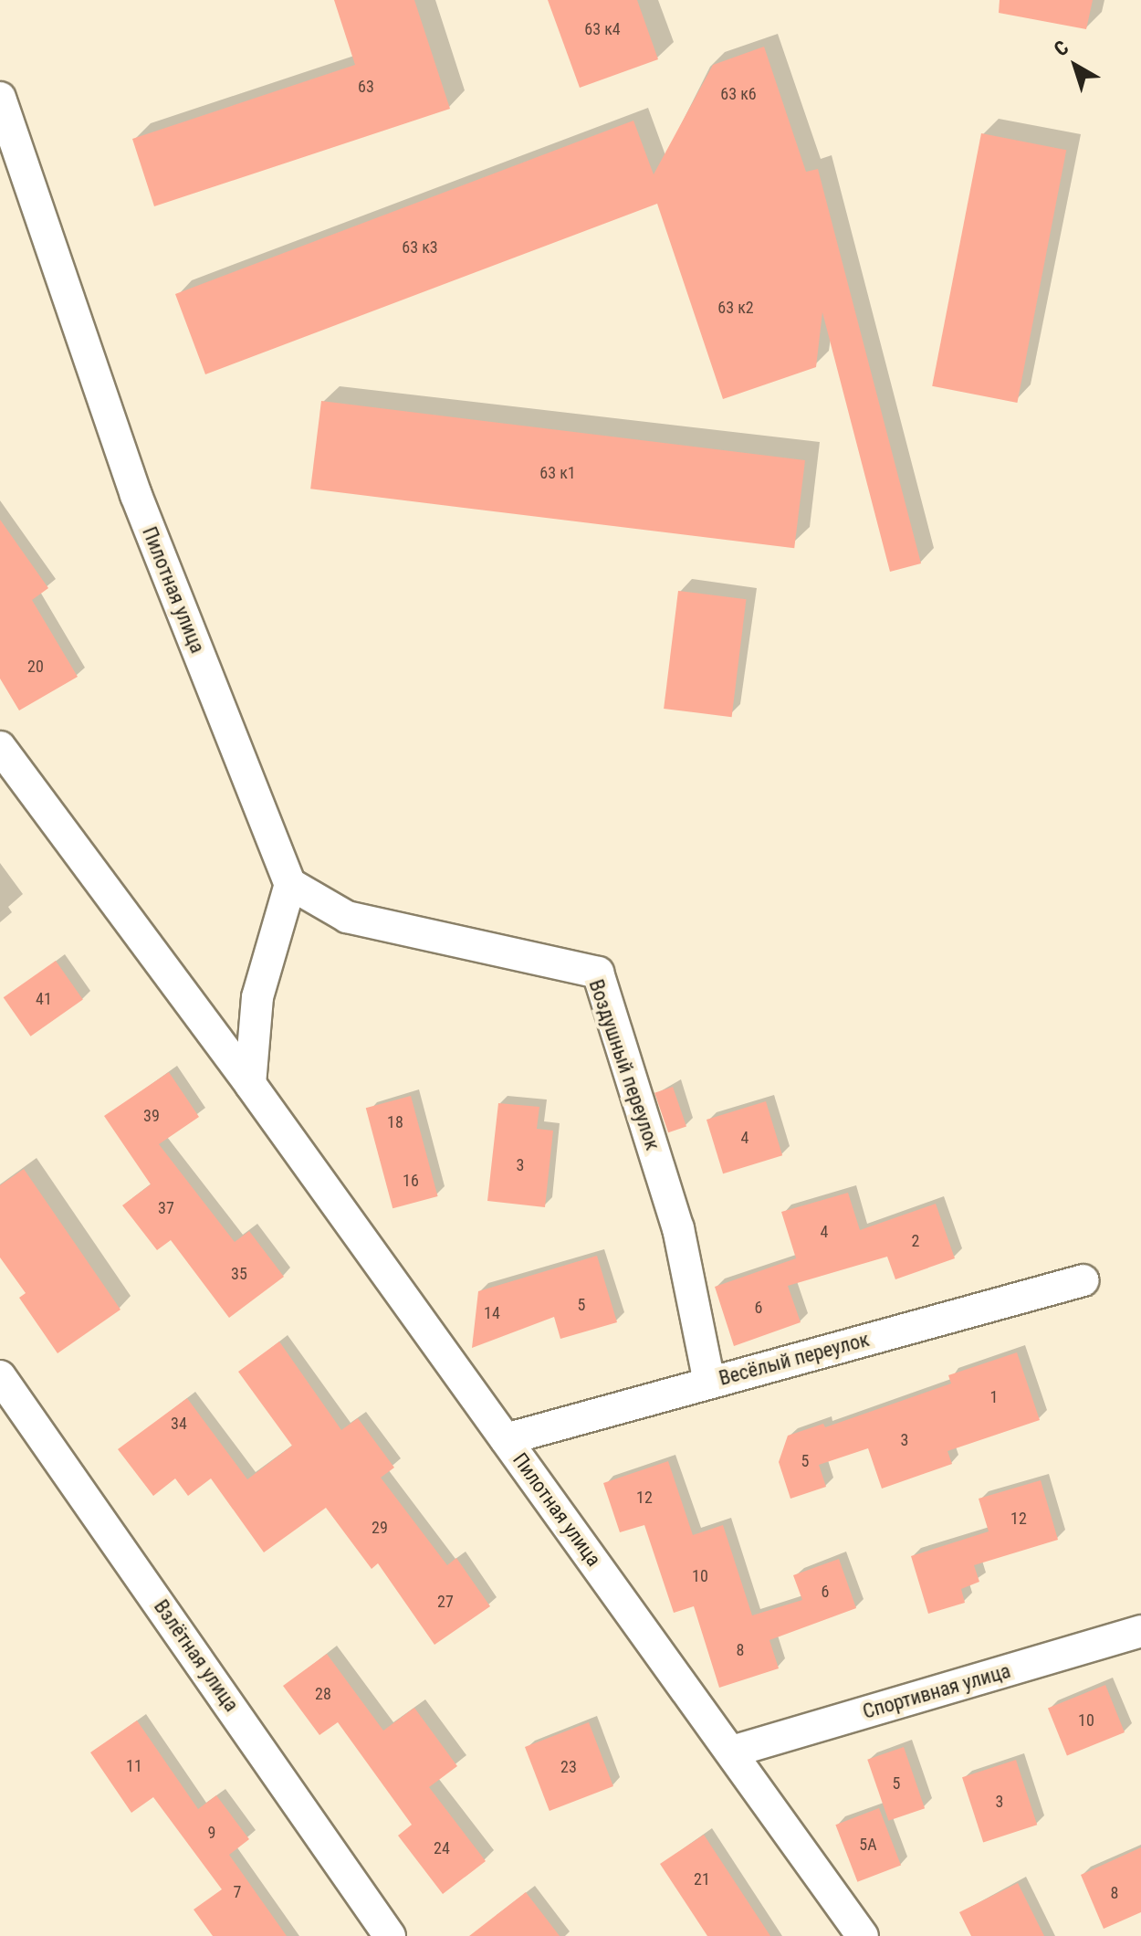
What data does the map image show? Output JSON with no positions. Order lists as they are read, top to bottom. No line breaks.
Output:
{"streets":{"street":["Пилотная улица","Воздушный переулок","Весёлый переулок","Взлётная улица","Спортивная улица"]},"crossings":[["Пилотная улица","Воздушный переулок"],["Пилотная улица","Весёлый переулок"],["Пилотная улица","Спортивная улица"],["Воздушный переулок","Весёлый переулок"]],"house_numbers":["63 к4","63","63 к6","63 к3","63 к2","63 к1","20","41","39","18","4","3","16","37","4","2","35","5","6","14","1","34","3","5","12","12","29","10","6","27","8","28","10","11","23","5","3","9","5А","24","21","7","8"],"north":"top left"}
